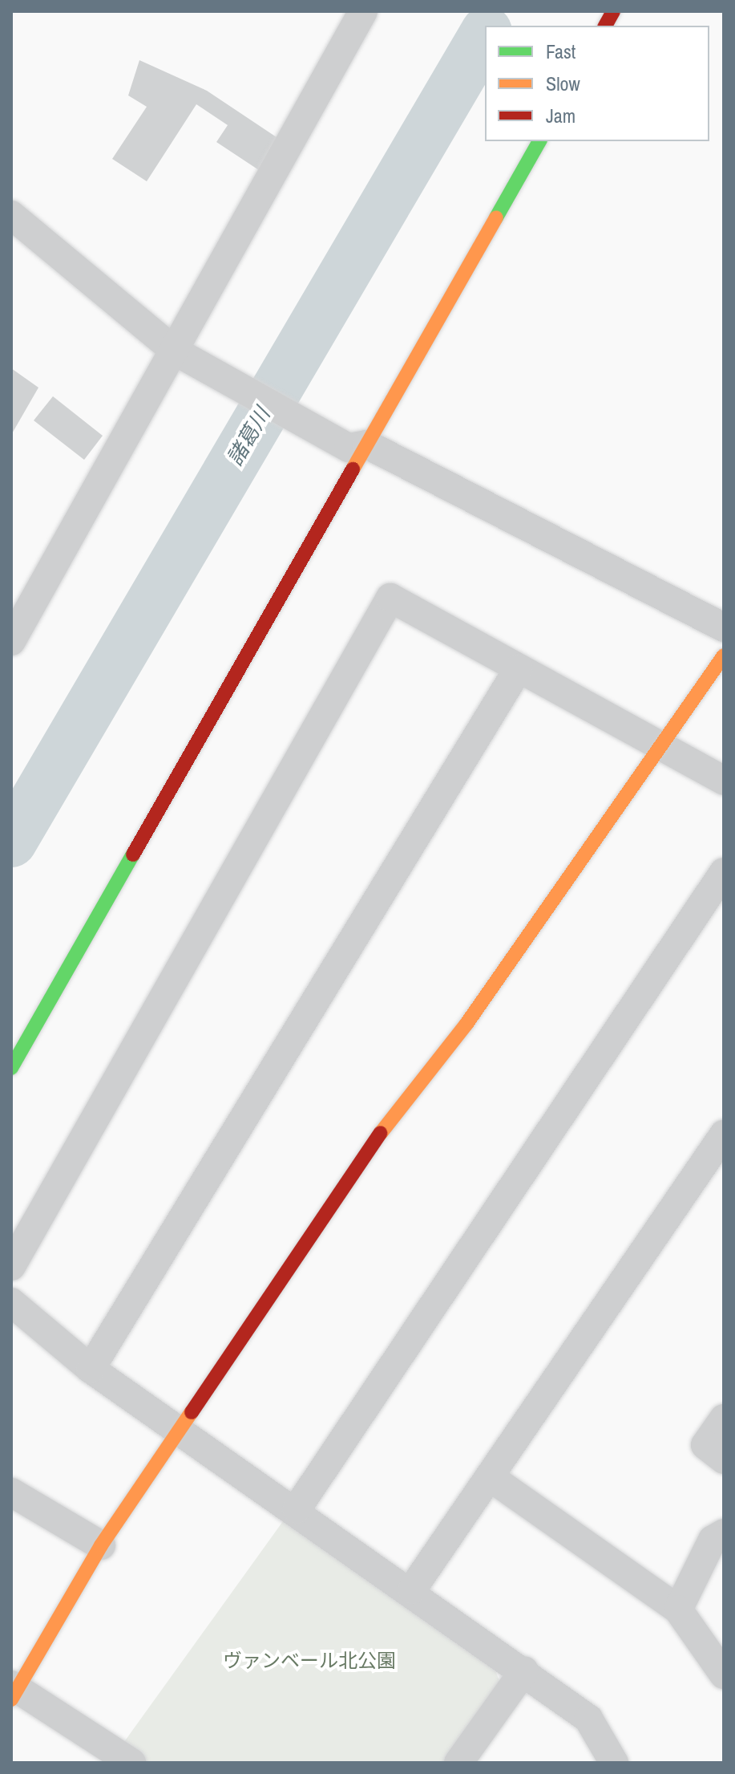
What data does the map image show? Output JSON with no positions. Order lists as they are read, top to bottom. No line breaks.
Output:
{"water":["諸葛川"],"parks":["ヴァンベール北公園"],"legend":["Fast","Slow","Jam"]}
